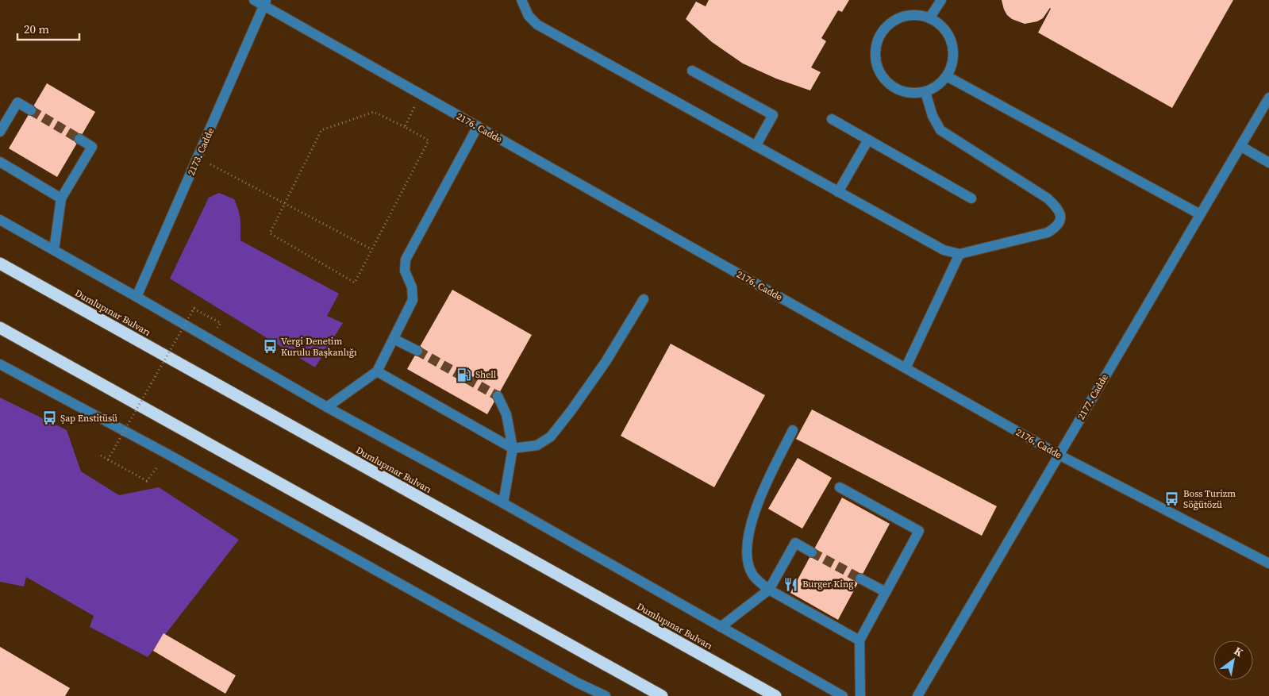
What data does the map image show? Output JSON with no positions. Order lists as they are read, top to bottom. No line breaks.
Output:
{"streets":{"highway":["Dumlupınar Bulvarı"],"street":["2176. Cadde","2173. Cadde","2177. Cadde"]},"crossings":[["2176. Cadde","2173. Cadde"],["2176. Cadde","2177. Cadde"]],"places":{"bus stop":["Vergi Denetim Kurulu Başkanlığı","Şap Enstitüsü","Boss Turizm Söğütözü"],"fuel station":["Shell"],"restaurant":["Burger King"]},"scale_bar":"20 m","north":"top right"}
